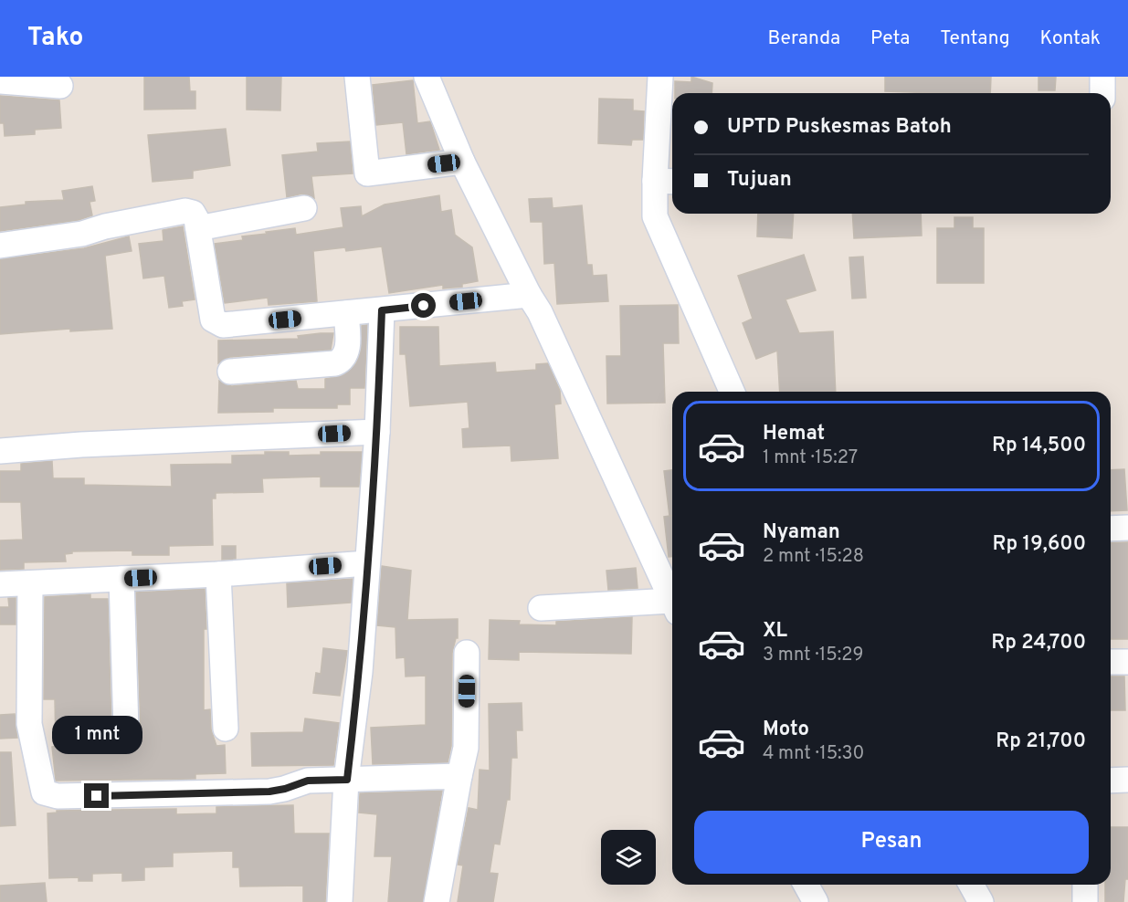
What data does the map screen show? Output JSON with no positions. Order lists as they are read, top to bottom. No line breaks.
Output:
{"page":{"header":"Tako","nav":["Beranda","Peta","Tentang","Kontak"],"banner":["UPTD Puskesmas Batoh","Tujuan"],"list":[{"name":"Hemat","note":"1 mnt · 15:27","value":"Rp 14,500"},{"name":"Nyaman","note":"2 mnt · 15:28","value":"Rp 19,600"},{"name":"XL","note":"3 mnt · 15:29","value":"Rp 24,700"},{"name":"Moto","note":"4 mnt · 15:30","value":"Rp 21,700"}],"bubble":"1 mnt","buttons":"Pesan"}}
